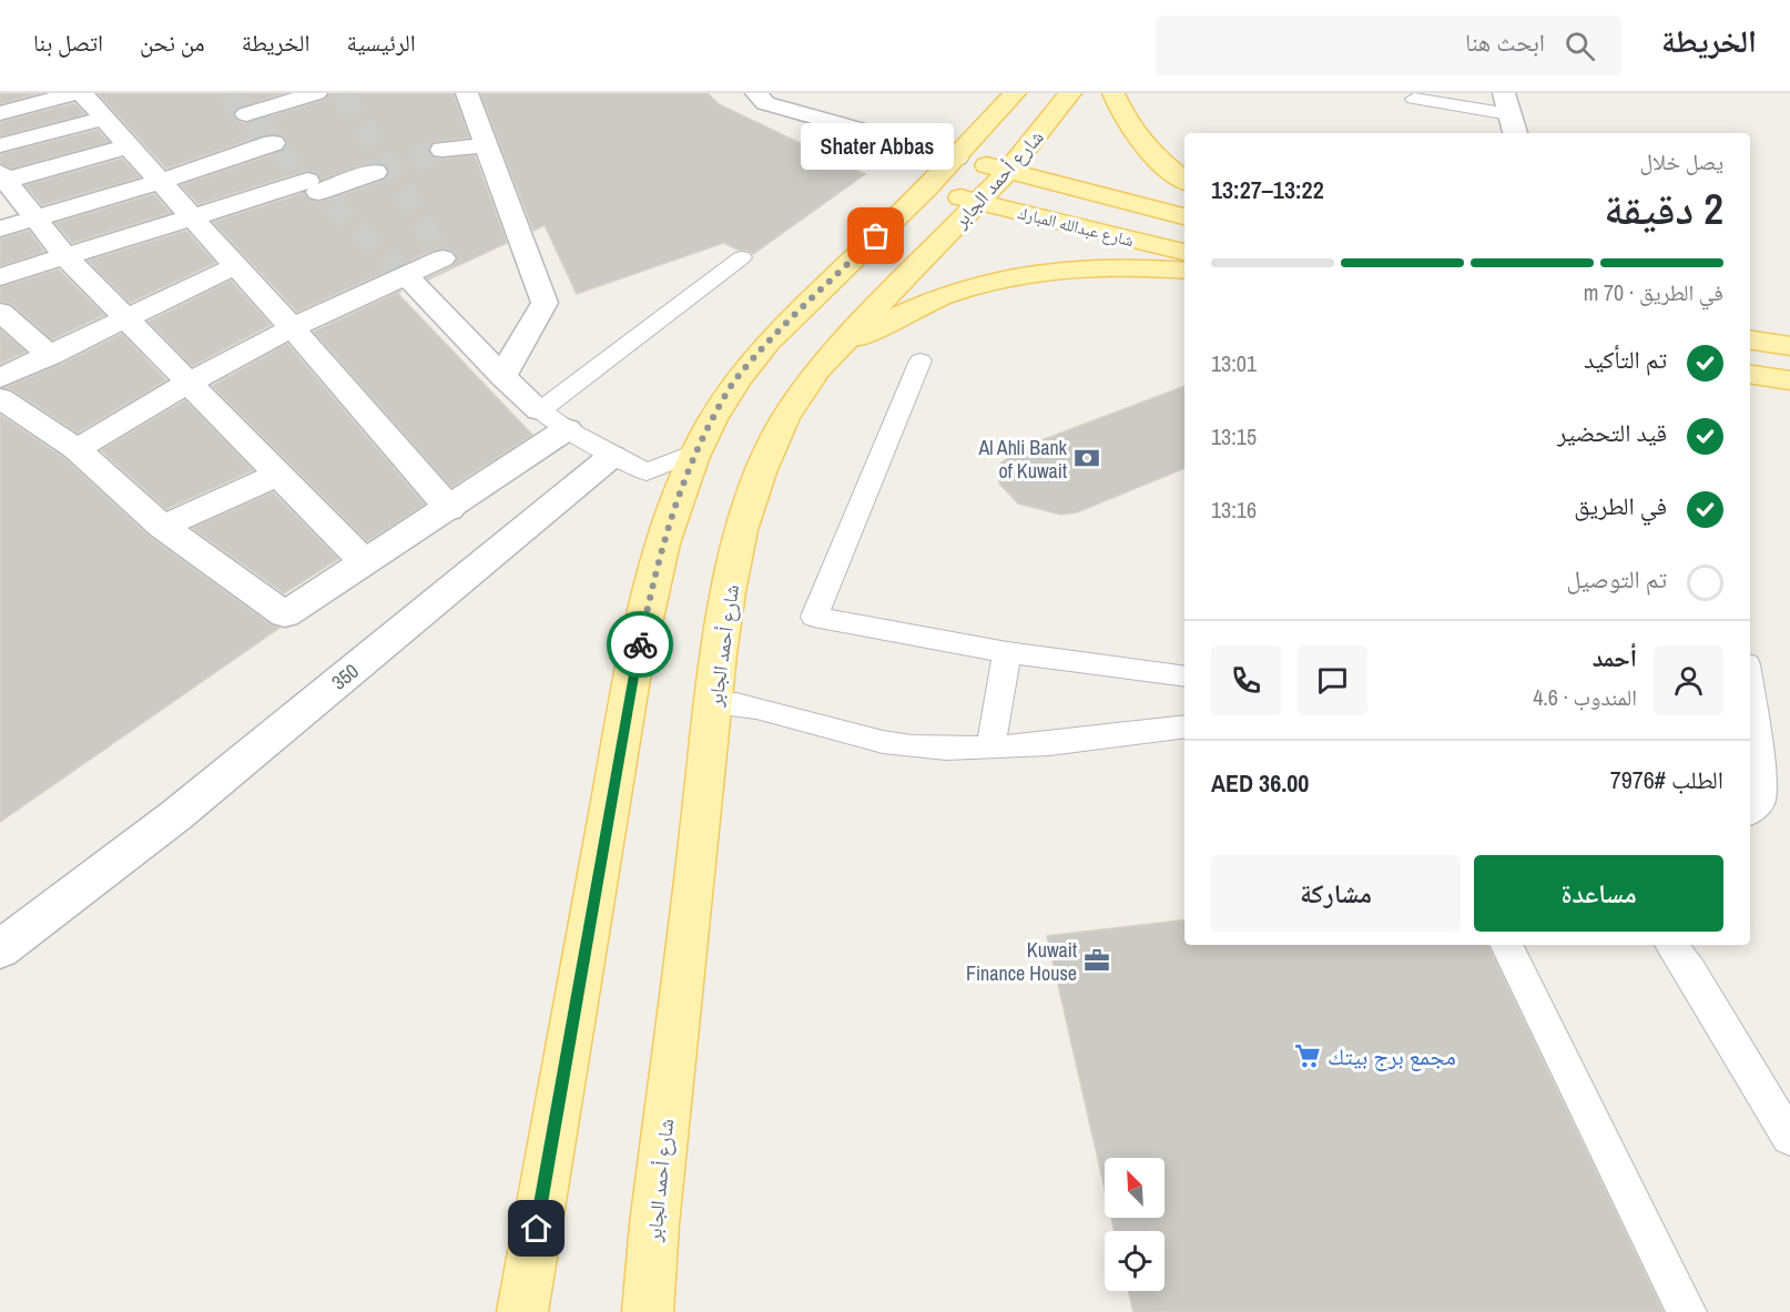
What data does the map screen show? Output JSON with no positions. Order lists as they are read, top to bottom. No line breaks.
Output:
{"streets":{"main road":["شارع أحمد الجابر","شارع عبدالله المبارك"],"street":["350"]},"crossings":[["شارع أحمد الجابر","شارع عبدالله المبارك"]],"places":{"other":["Shater Abbas"],"bank":["Al Ahli Bank of Kuwait"],"office":["Kuwait Finance House"],"supermarket":["مجمع برج بيتك"]},"north":"top left","page":{"header":"الخريطة","search":"ابحث هنا","nav":["الرئيسية","الخريطة","من نحن","اتصل بنا"],"bubble":"Shater Abbas","heading":["2 دقيقة","يصل خلال","13:22–13:27"],"panel":["أحمد","المندوب · 4.6","الطلب #7976","AED 36.00"],"bar":"في الطريق · 70 m","list":[["تم التأكيد","13:01"],["قيد التحضير","13:15"],["في الطريق","13:16"],"تم التوصيل"],"buttons":["مساعدة","مشاركة"]}}
